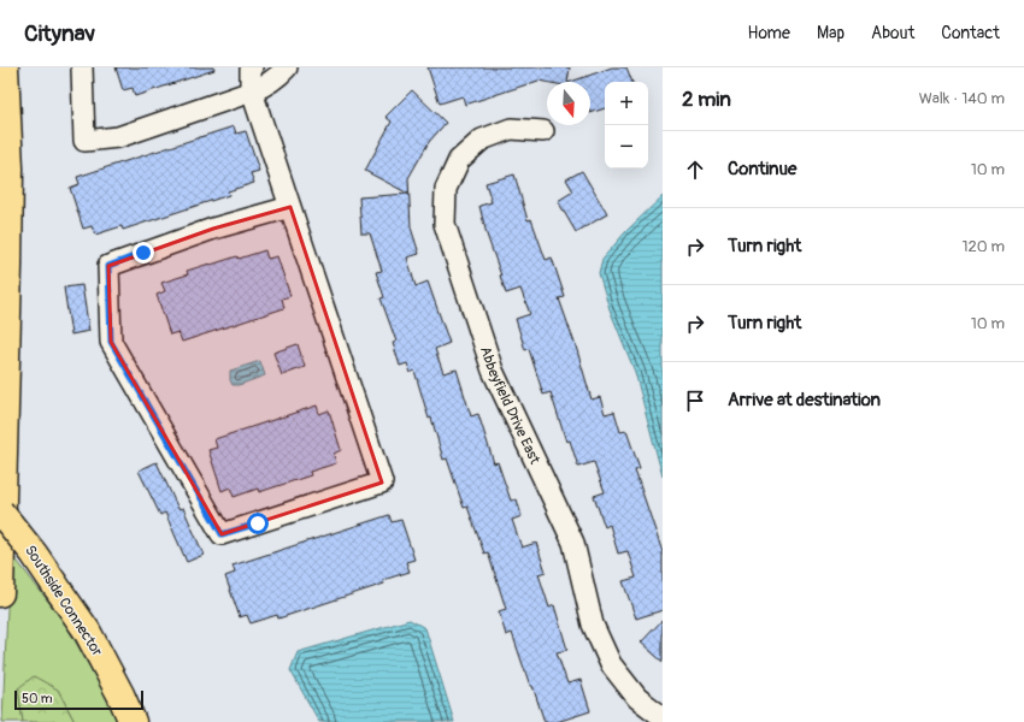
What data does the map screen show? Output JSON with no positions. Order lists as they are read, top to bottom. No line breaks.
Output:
{"streets":{"highway":["Southside Connector"],"street":["Abbeyfield Drive East"]},"scale_bar":"50 m","north":"bottom","page":{"header":"Citynav","nav":["Home","Map","About","Contact"],"heading":["2 min","Walk · 140 m"],"map_buttons":["+","−"],"list":[["Continue","10 m"],["Turn right","120 m"],["Turn right","10 m"],"Arrive at destination"],"scale":"50 m"}}
